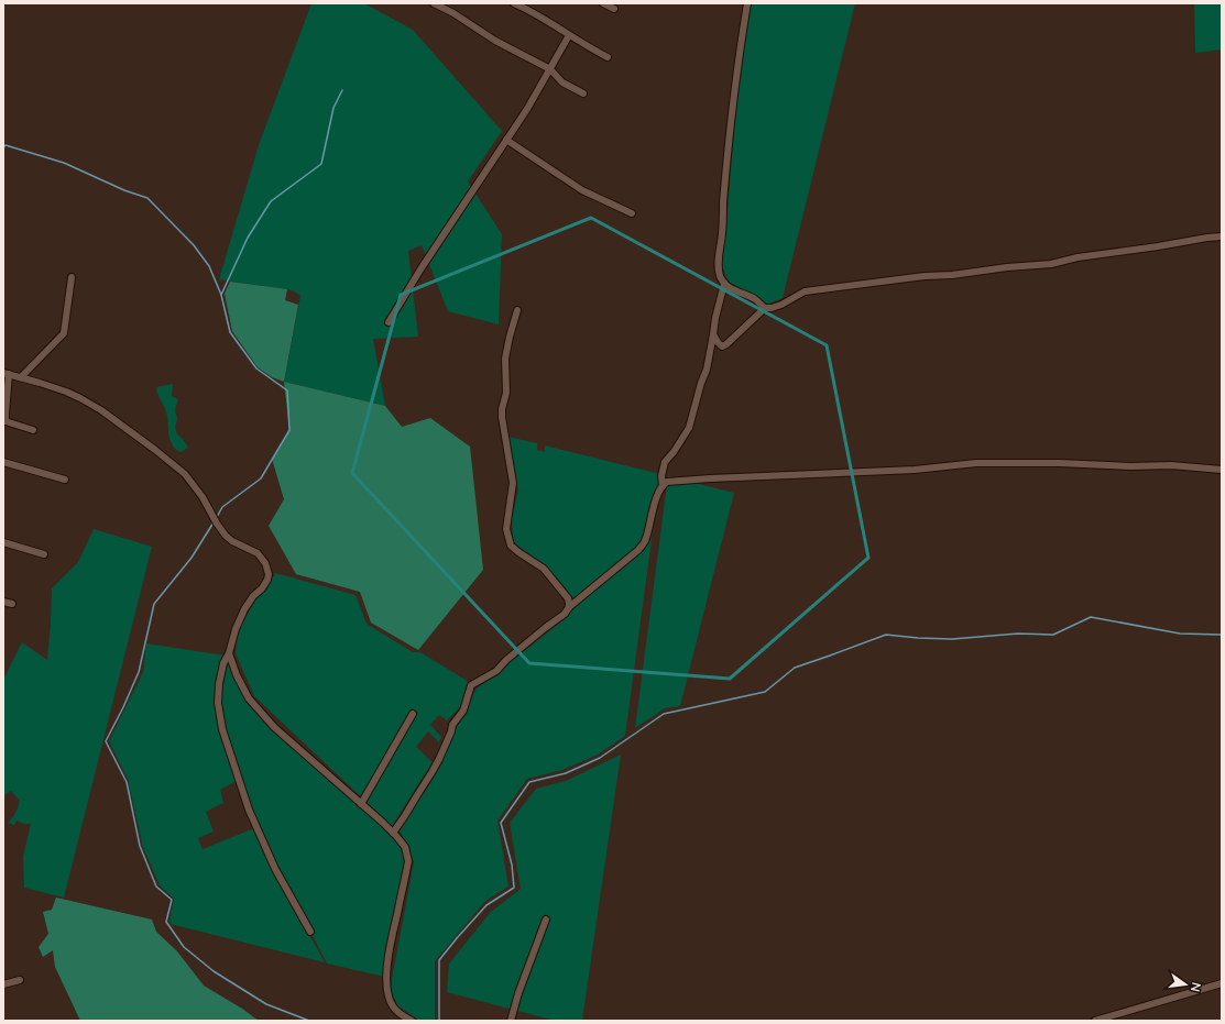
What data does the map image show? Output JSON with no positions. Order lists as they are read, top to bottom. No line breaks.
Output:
{"north":"right"}
